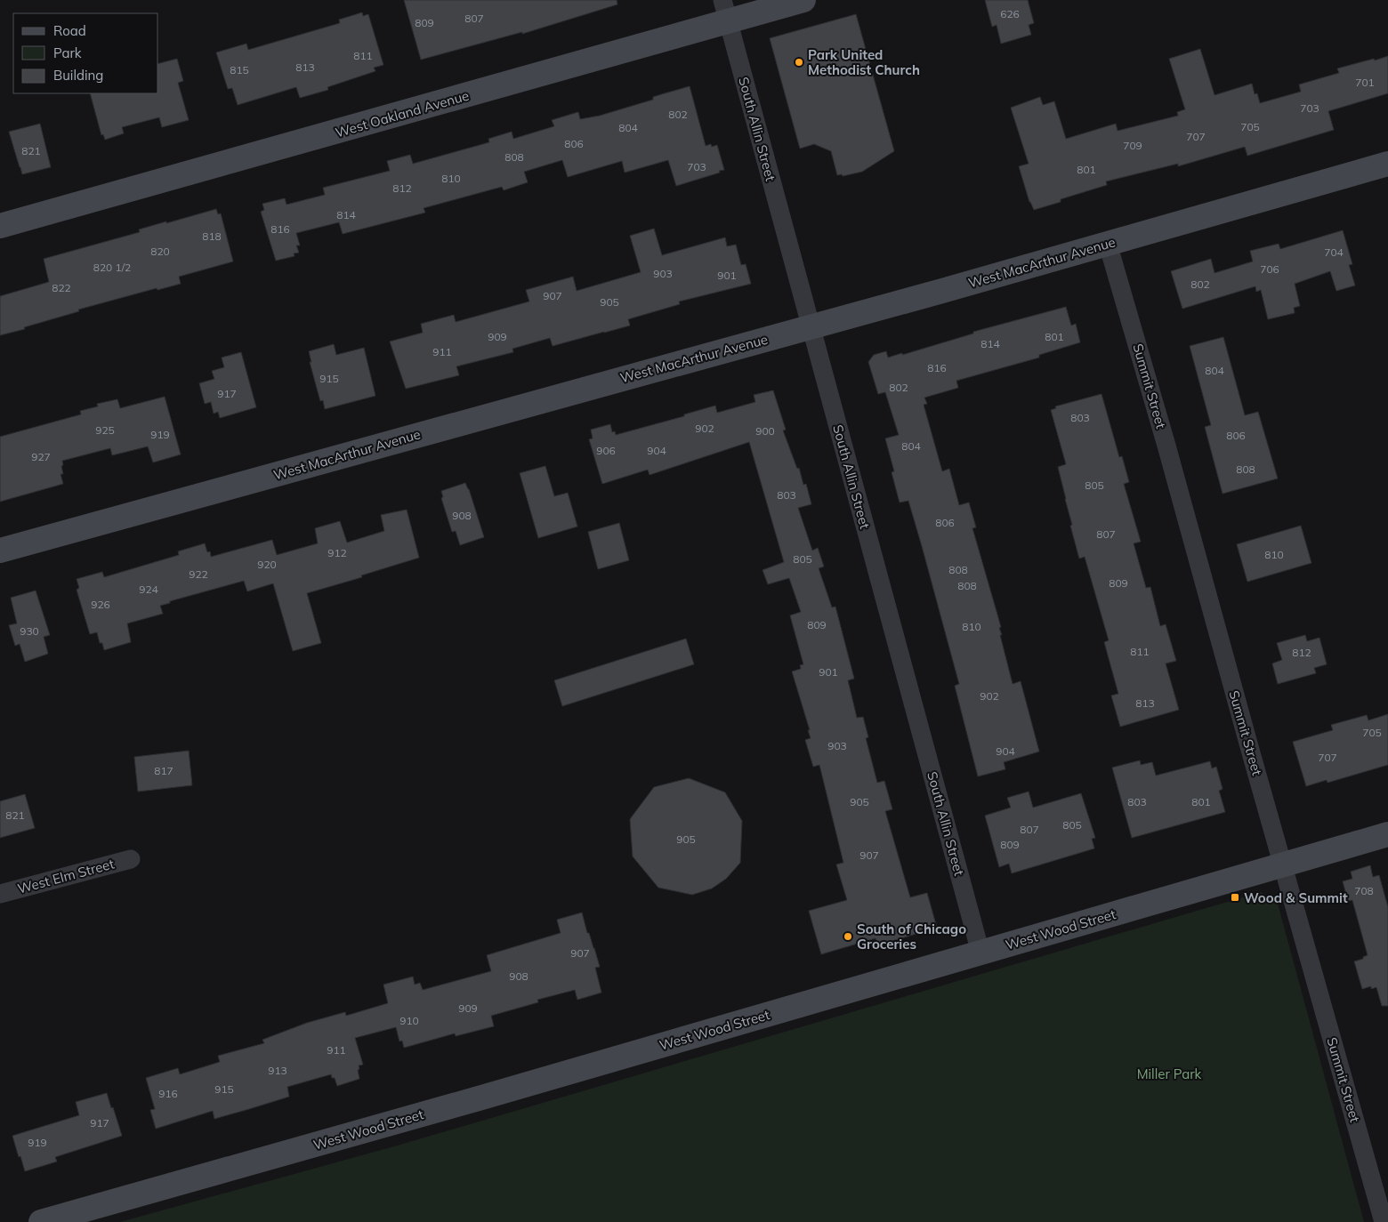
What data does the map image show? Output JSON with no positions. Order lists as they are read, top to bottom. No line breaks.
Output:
{"streets":{"main road":["West Oakland Avenue","West MacArthur Avenue","West Wood Street"],"street":["South Allin Street","Summit Street","West Elm Street"]},"crossings":[["West Oakland Avenue","South Allin Street"],["South Allin Street","West MacArthur Avenue"],["South Allin Street","West Wood Street"],["West MacArthur Avenue","Summit Street"],["Summit Street","West Wood Street"]],"parks":["Miller Park"],"places":{"other":["Park United Methodist Church","South of Chicago Groceries"],"transit":["Wood & Summit"]},"house_numbers":["626","807","809","811","813","815","701","703","802","705","804","707","806","709","821","808","703","801","810","812","814","816","818","820","704","820 1/2","706","903","901","802","822","907","905","909","801","814","911","816","804","915","802","917","803","902","925","900","919","806","804","906","904","927","808","805","803","908","806","807","912","810","805","920","808","922","809","808","924","926","809","810","930","811","812","901","902","813","705","903","904","707","817","905","803","801","821","805","807","905","809","907","708","907","908","909","910","911","913","915","916","917","919"],"legend":["Road","Park","Building"]}
